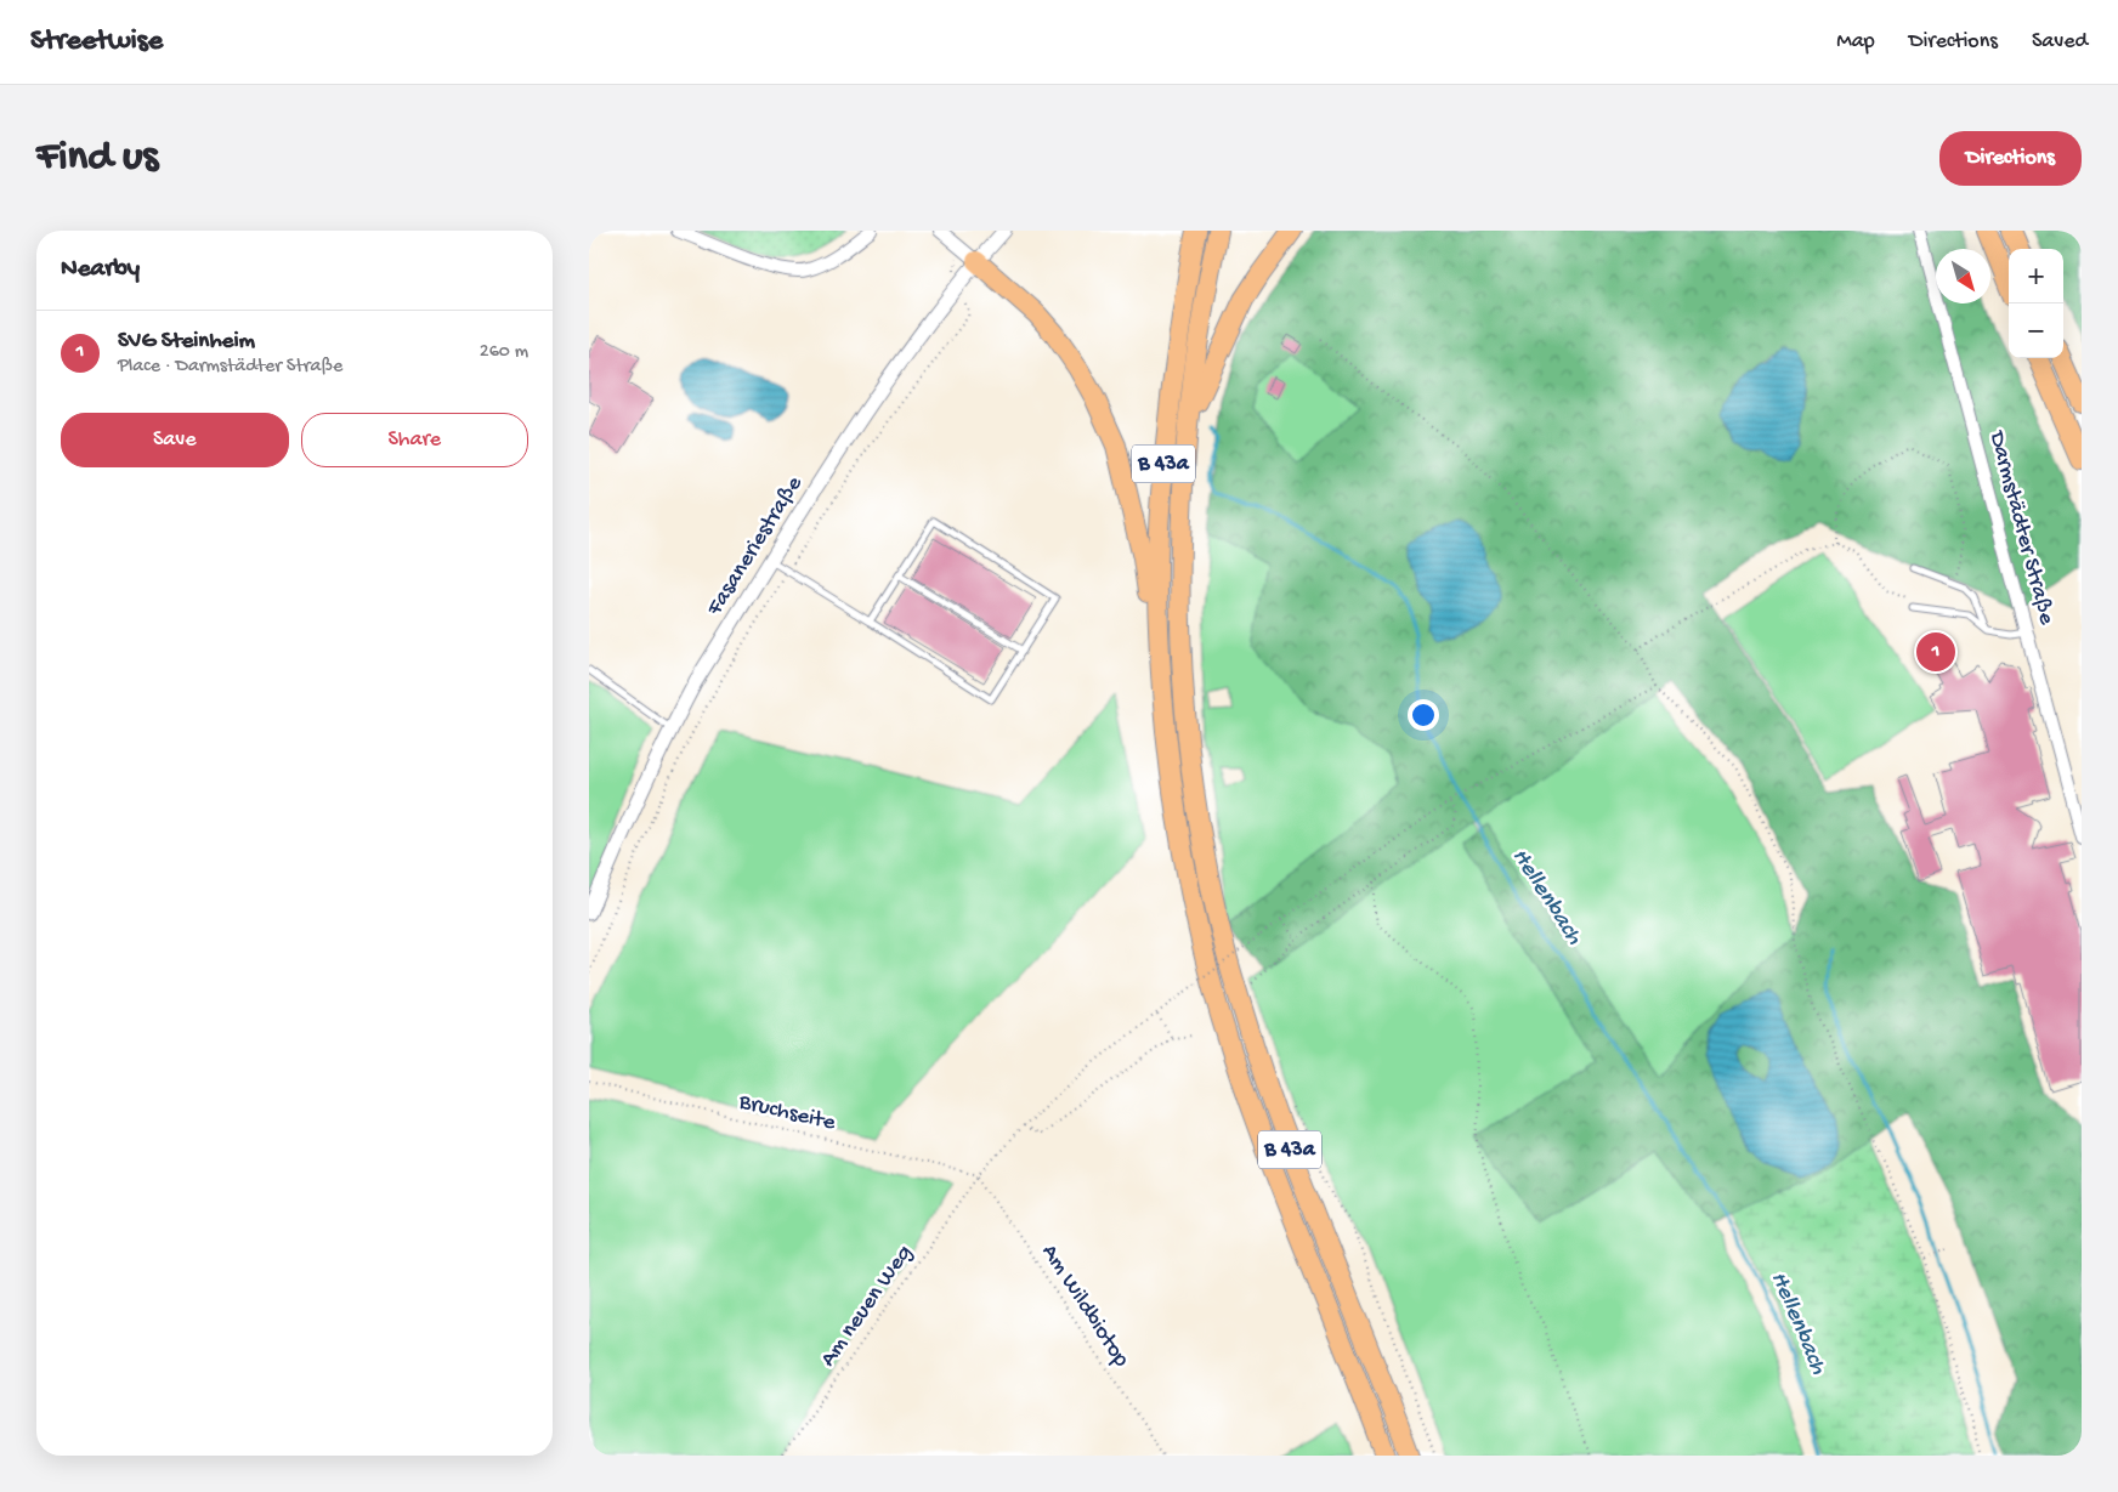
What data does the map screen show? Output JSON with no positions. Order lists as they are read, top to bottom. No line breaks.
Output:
{"streets":{"highway":["B 43a"],"street":["Darmstädter Straße","Fasaneriestraße"],"path":["Bruchseite","Am neuen Weg","Am Wildbiotop"]},"crossings":[["Bruchseite","Am neuen Weg"],["Bruchseite","Am Wildbiotop"],["Am neuen Weg","Am Wildbiotop"]],"water":["Hellenbach"],"north":"bottom right","page":{"header":"Streetwise","nav":["Map","Directions","Saved"],"buttons":["Directions",["Save","Share"]],"title":"Find us","heading":"Nearby","map_buttons":["+","−"],"list":[{"mark":"1","name":"SVG Steinheim","note":"Place · Darmstädter Straße","value":"260 m"}],"pins":"1"}}
